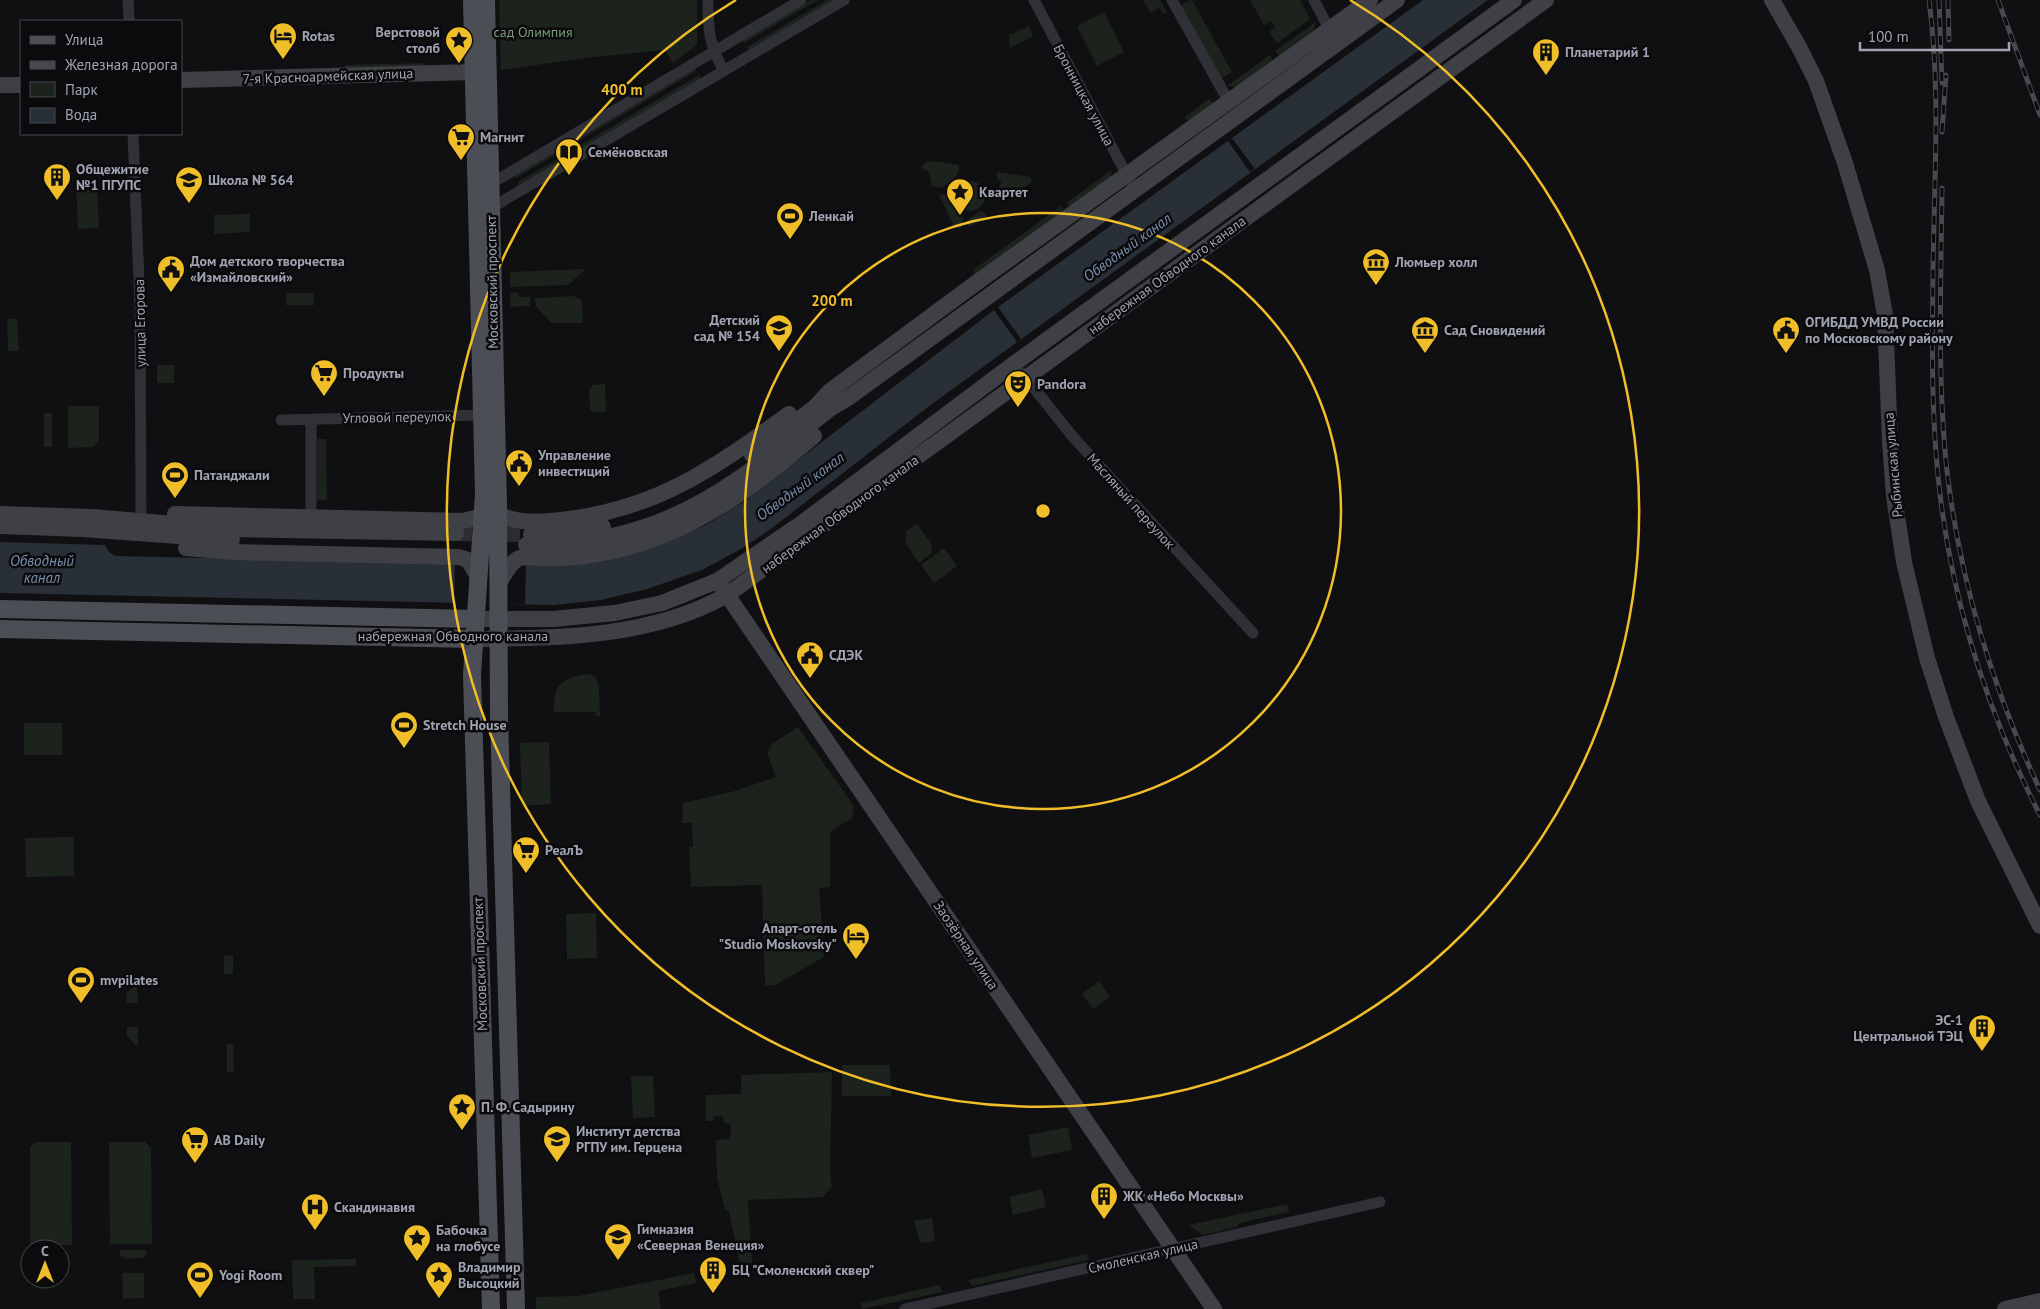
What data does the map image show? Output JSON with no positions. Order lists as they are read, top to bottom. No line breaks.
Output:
{"streets":{"main road":["7-я Красноармейская улица","набережная Обводного канала","Московский проспект","Рыбинская улица","Заозёрная улица"],"street":["Бронницкая улица","улица Егорова","Угловой переулок","Масляный переулок","Смоленская улица"]},"crossings":[["7-я Красноармейская улица","Московский проспект"],["набережная Обводного канала","Московский проспект"],["набережная Обводного канала","Масляный переулок"],["набережная Обводного канала","Заозёрная улица"],["Московский проспект","Угловой переулок"],["Заозёрная улица","Смоленская улица"]],"water":["Обводный канал"],"parks":["сад Олимпия"],"places":{"hotel":["Rotas","Апарт-отель \"Studio Moskovsky\""],"place":["Верстовой столб","Квартет","П. Ф. Садырину","Бабочка на глобусе","Владимир Высоцкий"],"building":["Планетарий 1","Общежитие №1 ПГУПС","ЭС-1 Центральной ТЭЦ","ЖК «Небо Москвы»","БЦ \"Смоленский сквер\""],"supermarket":["Магнит","Продукты","РеалЪ","АВ Daily"],"library":["Семёновская"],"school or university":["Школа № 564","Детский сад № 154","Институт детства РГПУ им. Герцена","Гимназия «Северная Венеция»"],"sports":["Ленкай","Патанджали","Stretch House","mvpilates","Yogi Room"],"museum":["Люмьер холл","Сад Сновидений"],"public building":["Дом детского творчества «Измайловский»","ОГИБДД УМВД России по Московскому району","Управление инвестиций","СДЭК"],"theatre":["Pandora"],"hospital":["Скандинавия"]},"legend":["Улица","Железная дорога","Парк","Вода"],"scale_bar":"100 m","north":"top","rings":["400 m","200 m"]}
